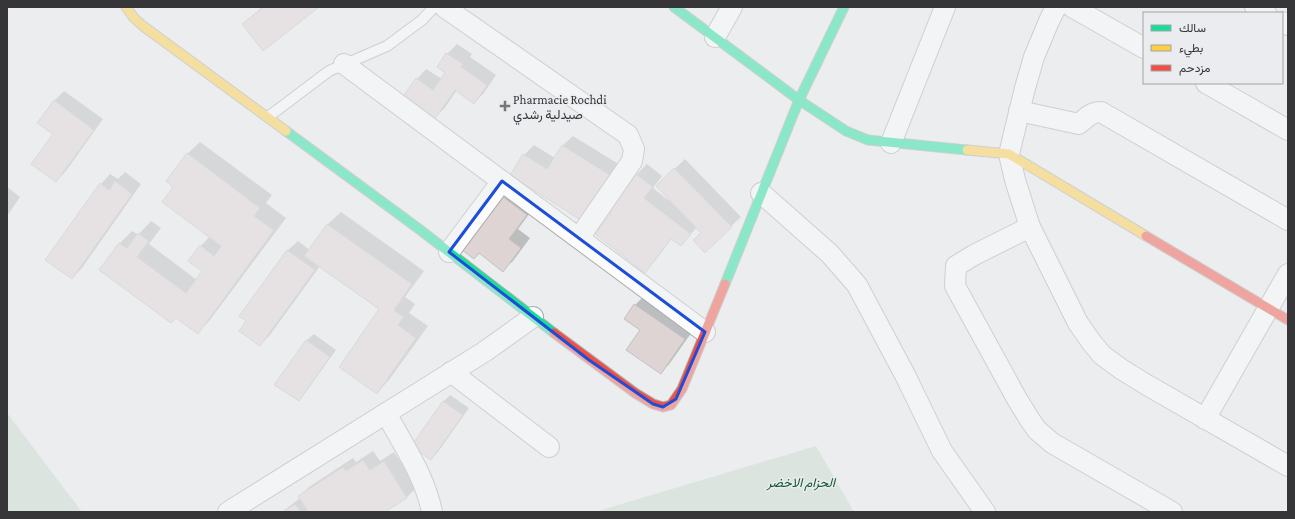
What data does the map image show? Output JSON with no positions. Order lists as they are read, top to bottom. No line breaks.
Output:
{"parks":["الحزام الاخضر"],"places":{"health":["Pharmacie Rochdi صيدلية رشدي"]},"legend":["سالك","بطيء","مزدحم"]}
